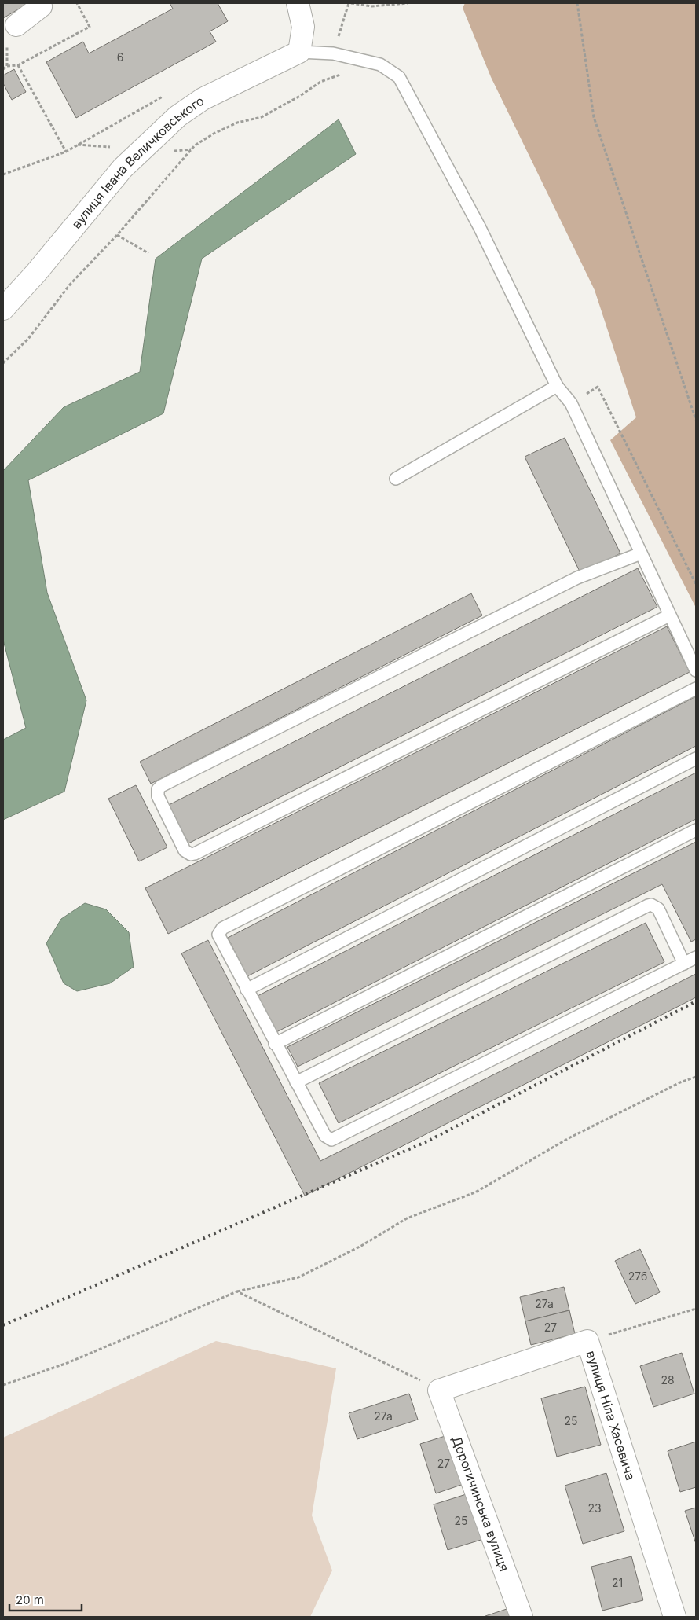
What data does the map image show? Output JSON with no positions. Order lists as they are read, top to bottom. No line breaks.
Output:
{"streets":{"street":["вулиця Івана Величковського","вулиця Ніла Хасевича","Дорогичинська вулиця"]},"crossings":[["вулиця Ніла Хасевича","Дорогичинська вулиця"]],"house_numbers":["6","27б","27а","27","28","27а","25","27","23","25","21"],"scale_bar":"20 m"}
